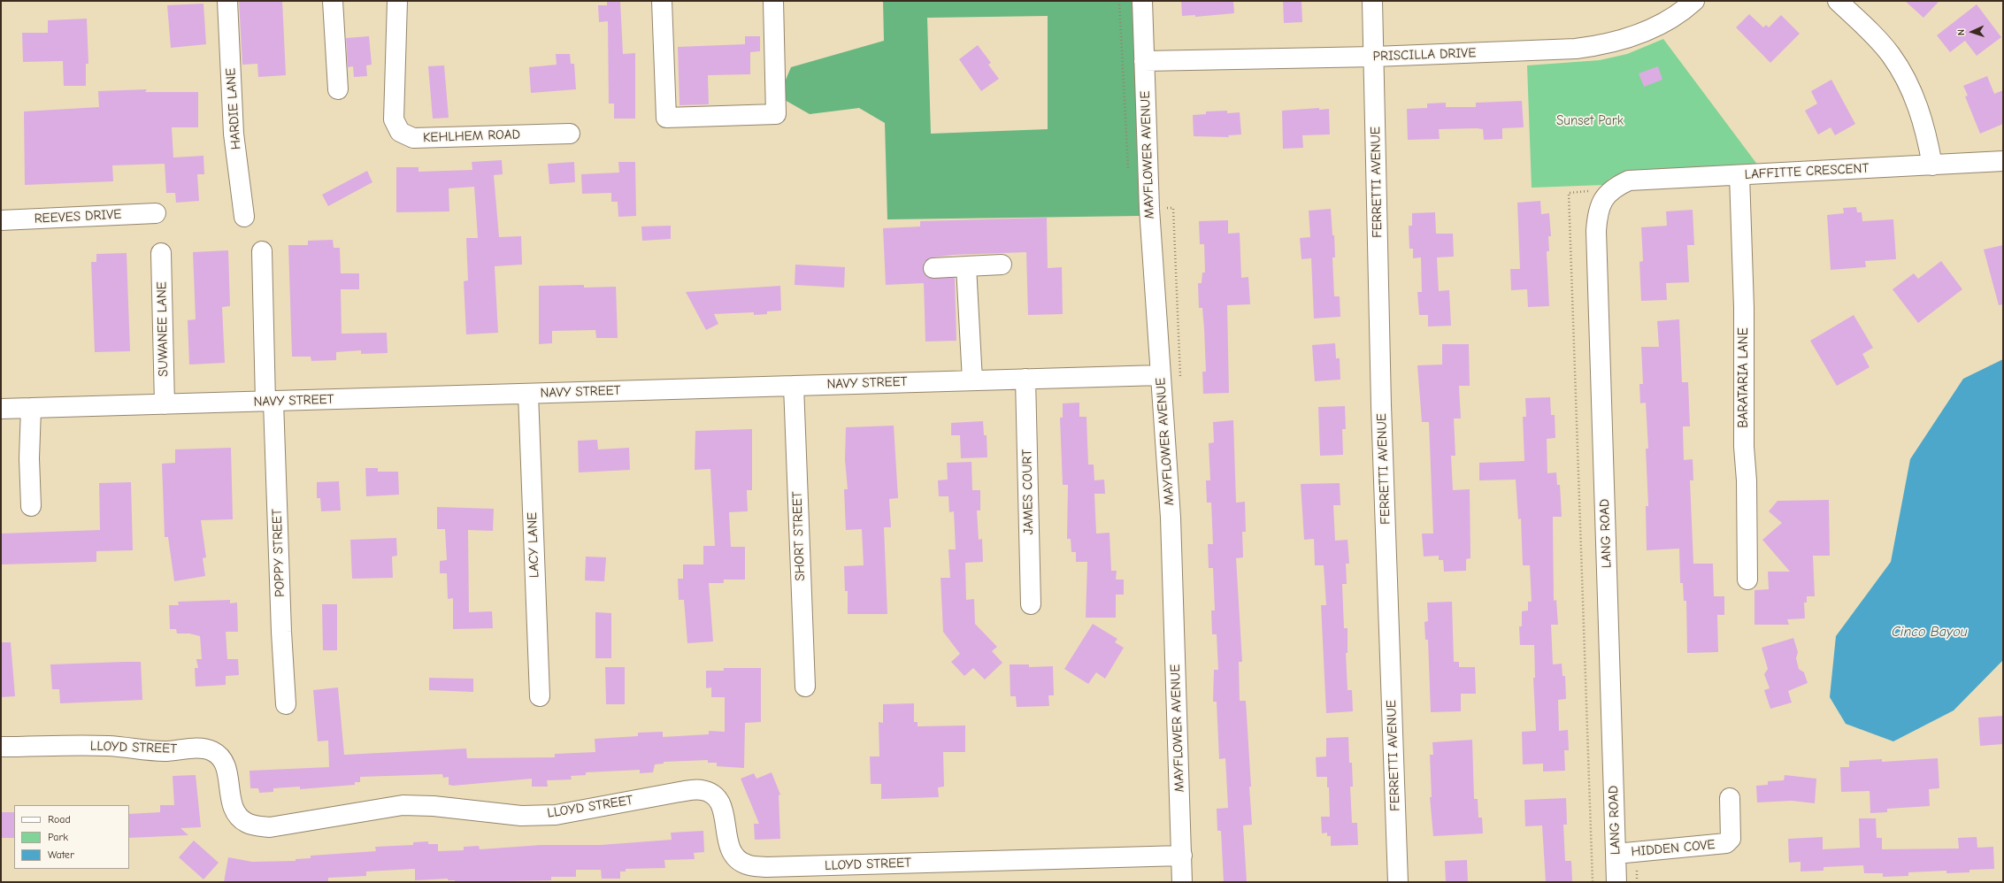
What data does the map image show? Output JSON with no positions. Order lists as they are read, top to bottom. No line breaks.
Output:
{"streets":{"street":["PRISCILLA DRIVE","HARDIE LANE","KEHLHEM ROAD","MAYFLOWER AVENUE","LAFFITTE CRESCENT","FERRETTI AVENUE","REEVES DRIVE","SUWANEE LANE","BARATARIA LANE","NAVY STREET","JAMES COURT","LANG ROAD","SHORT STREET","LACY LANE","POPPY STREET","LLOYD STREET","HIDDEN COVE"]},"crossings":[["PRISCILLA DRIVE","MAYFLOWER AVENUE"],["PRISCILLA DRIVE","FERRETTI AVENUE"],["MAYFLOWER AVENUE","NAVY STREET"],["MAYFLOWER AVENUE","LLOYD STREET"],["LAFFITTE CRESCENT","BARATARIA LANE"],["LAFFITTE CRESCENT","LANG ROAD"],["SUWANEE LANE","NAVY STREET"],["NAVY STREET","JAMES COURT"],["NAVY STREET","SHORT STREET"],["NAVY STREET","LACY LANE"],["NAVY STREET","POPPY STREET"],["LANG ROAD","HIDDEN COVE"]],"water":["Cinco Bayou"],"parks":["Sunset Park"],"legend":["Road","Park","Water"],"north":"left"}
